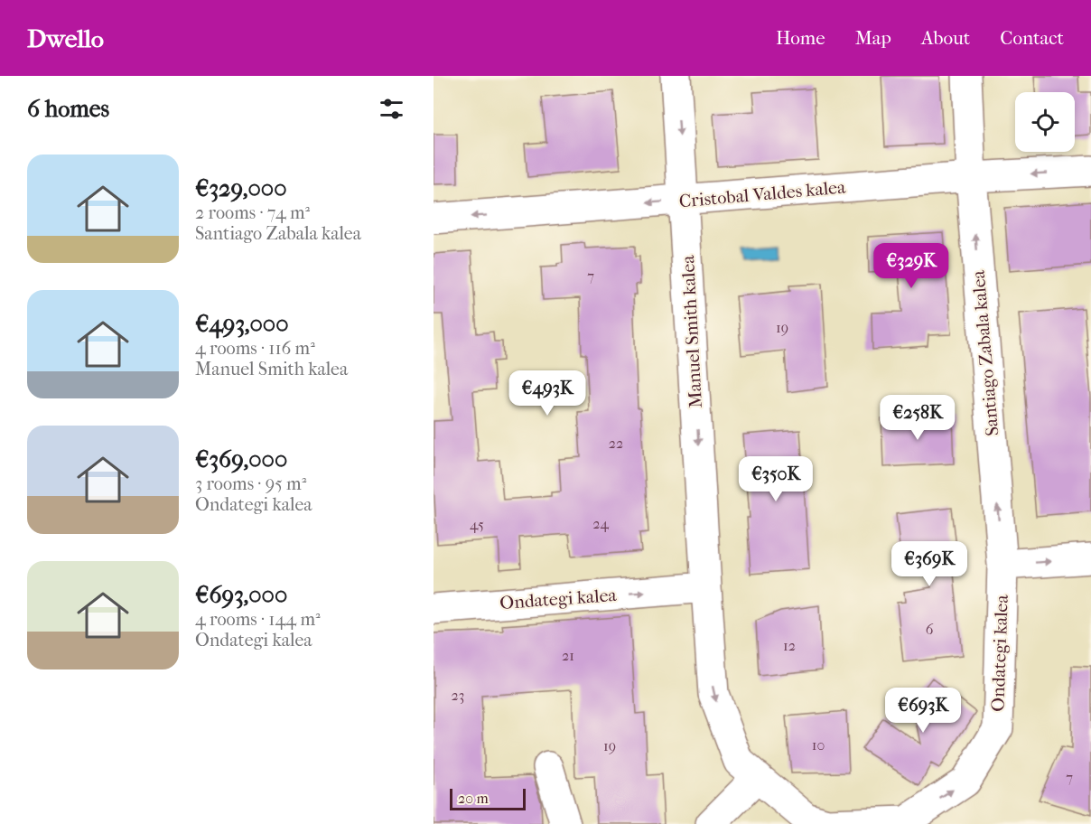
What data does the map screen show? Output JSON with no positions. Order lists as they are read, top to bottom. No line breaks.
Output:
{"streets":{"street":["Cristobal Valdes kalea","Manuel Smith kalea","Santiago Zabala kalea","Ondategi kalea"]},"crossings":[["Cristobal Valdes kalea","Manuel Smith kalea"],["Cristobal Valdes kalea","Santiago Zabala kalea"],["Manuel Smith kalea","Ondategi kalea"],["Santiago Zabala kalea","Ondategi kalea"]],"one_way":["Cristobal Valdes kalea","Manuel Smith kalea","Santiago Zabala kalea"],"house_numbers":["7","19","22","24","45","6","12","21","23","10","19","7"],"scale_bar":"20 m","page":{"header":"Dwello","nav":["Home","Map","About","Contact"],"heading":"6 homes","list":[{"name":"€329,000","note":"2 rooms · 74 m² · Santiago Zabala kalea"},{"name":"€493,000","note":"4 rooms · 116 m² · Manuel Smith kalea"},{"name":"€369,000","note":"3 rooms · 95 m² · Ondategi kalea"},{"name":"€693,000","note":"4 rooms · 144 m² · Ondategi kalea"}],"price":["€329K","€493K","€258K","€350K","€369K","€693K"],"scale":"20 m"}}
